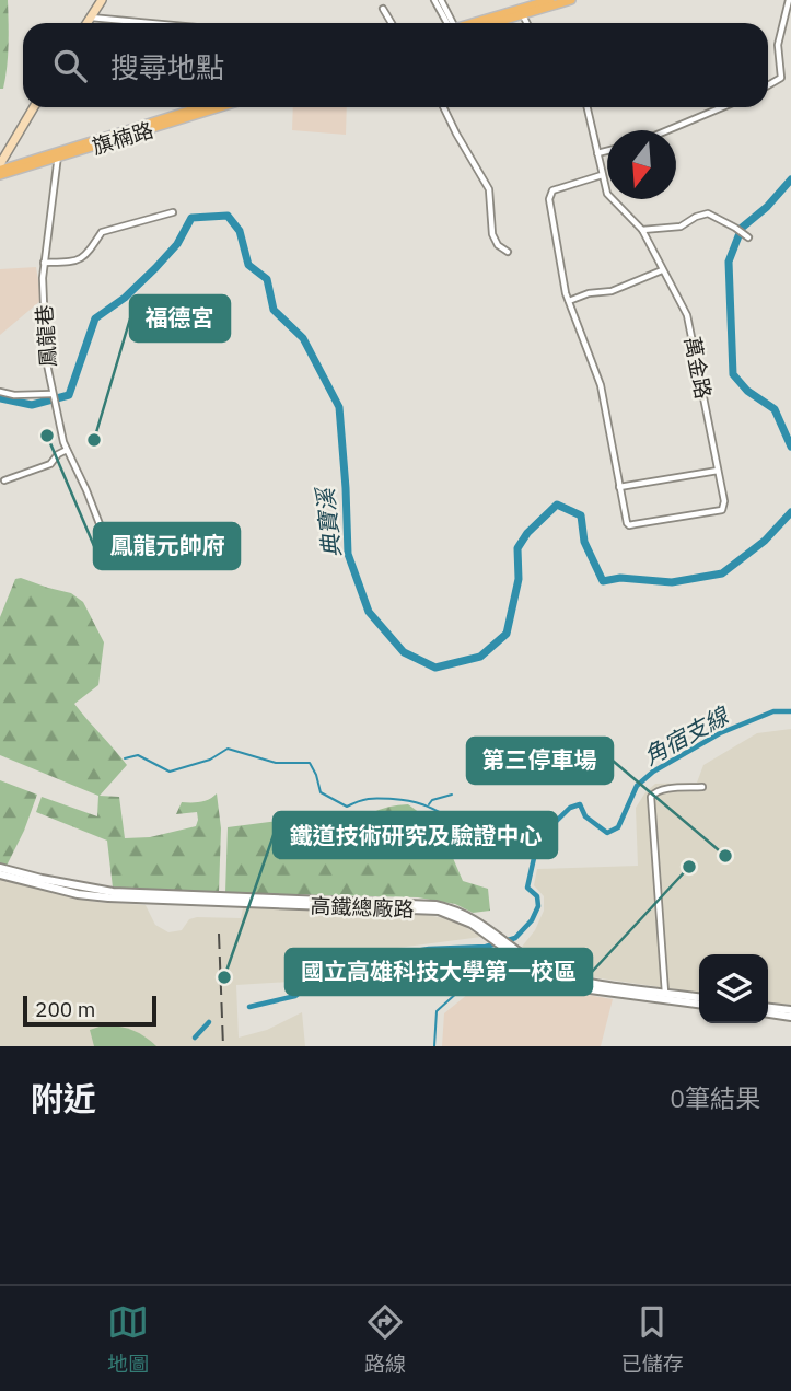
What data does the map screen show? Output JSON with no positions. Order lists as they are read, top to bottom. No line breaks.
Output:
{"streets":{"main road":["旗楠路"],"street":["鳳龍巷","萬金路","高鐵總廠路"]},"crossings":[["旗楠路","鳳龍巷"]],"water":["典寶溪","角宿支線"],"places":["鳳龍元帥府","福德宮","第三停車場","國立高雄科技大學第一校區","鐵道技術研究及驗證中心"],"scale_bar":"200 m","north":"bottom","page":{"search":"搜尋地點","scale":"200 m","heading":["附近","0筆結果"],"nav":["地圖","路線","已儲存"]}}
